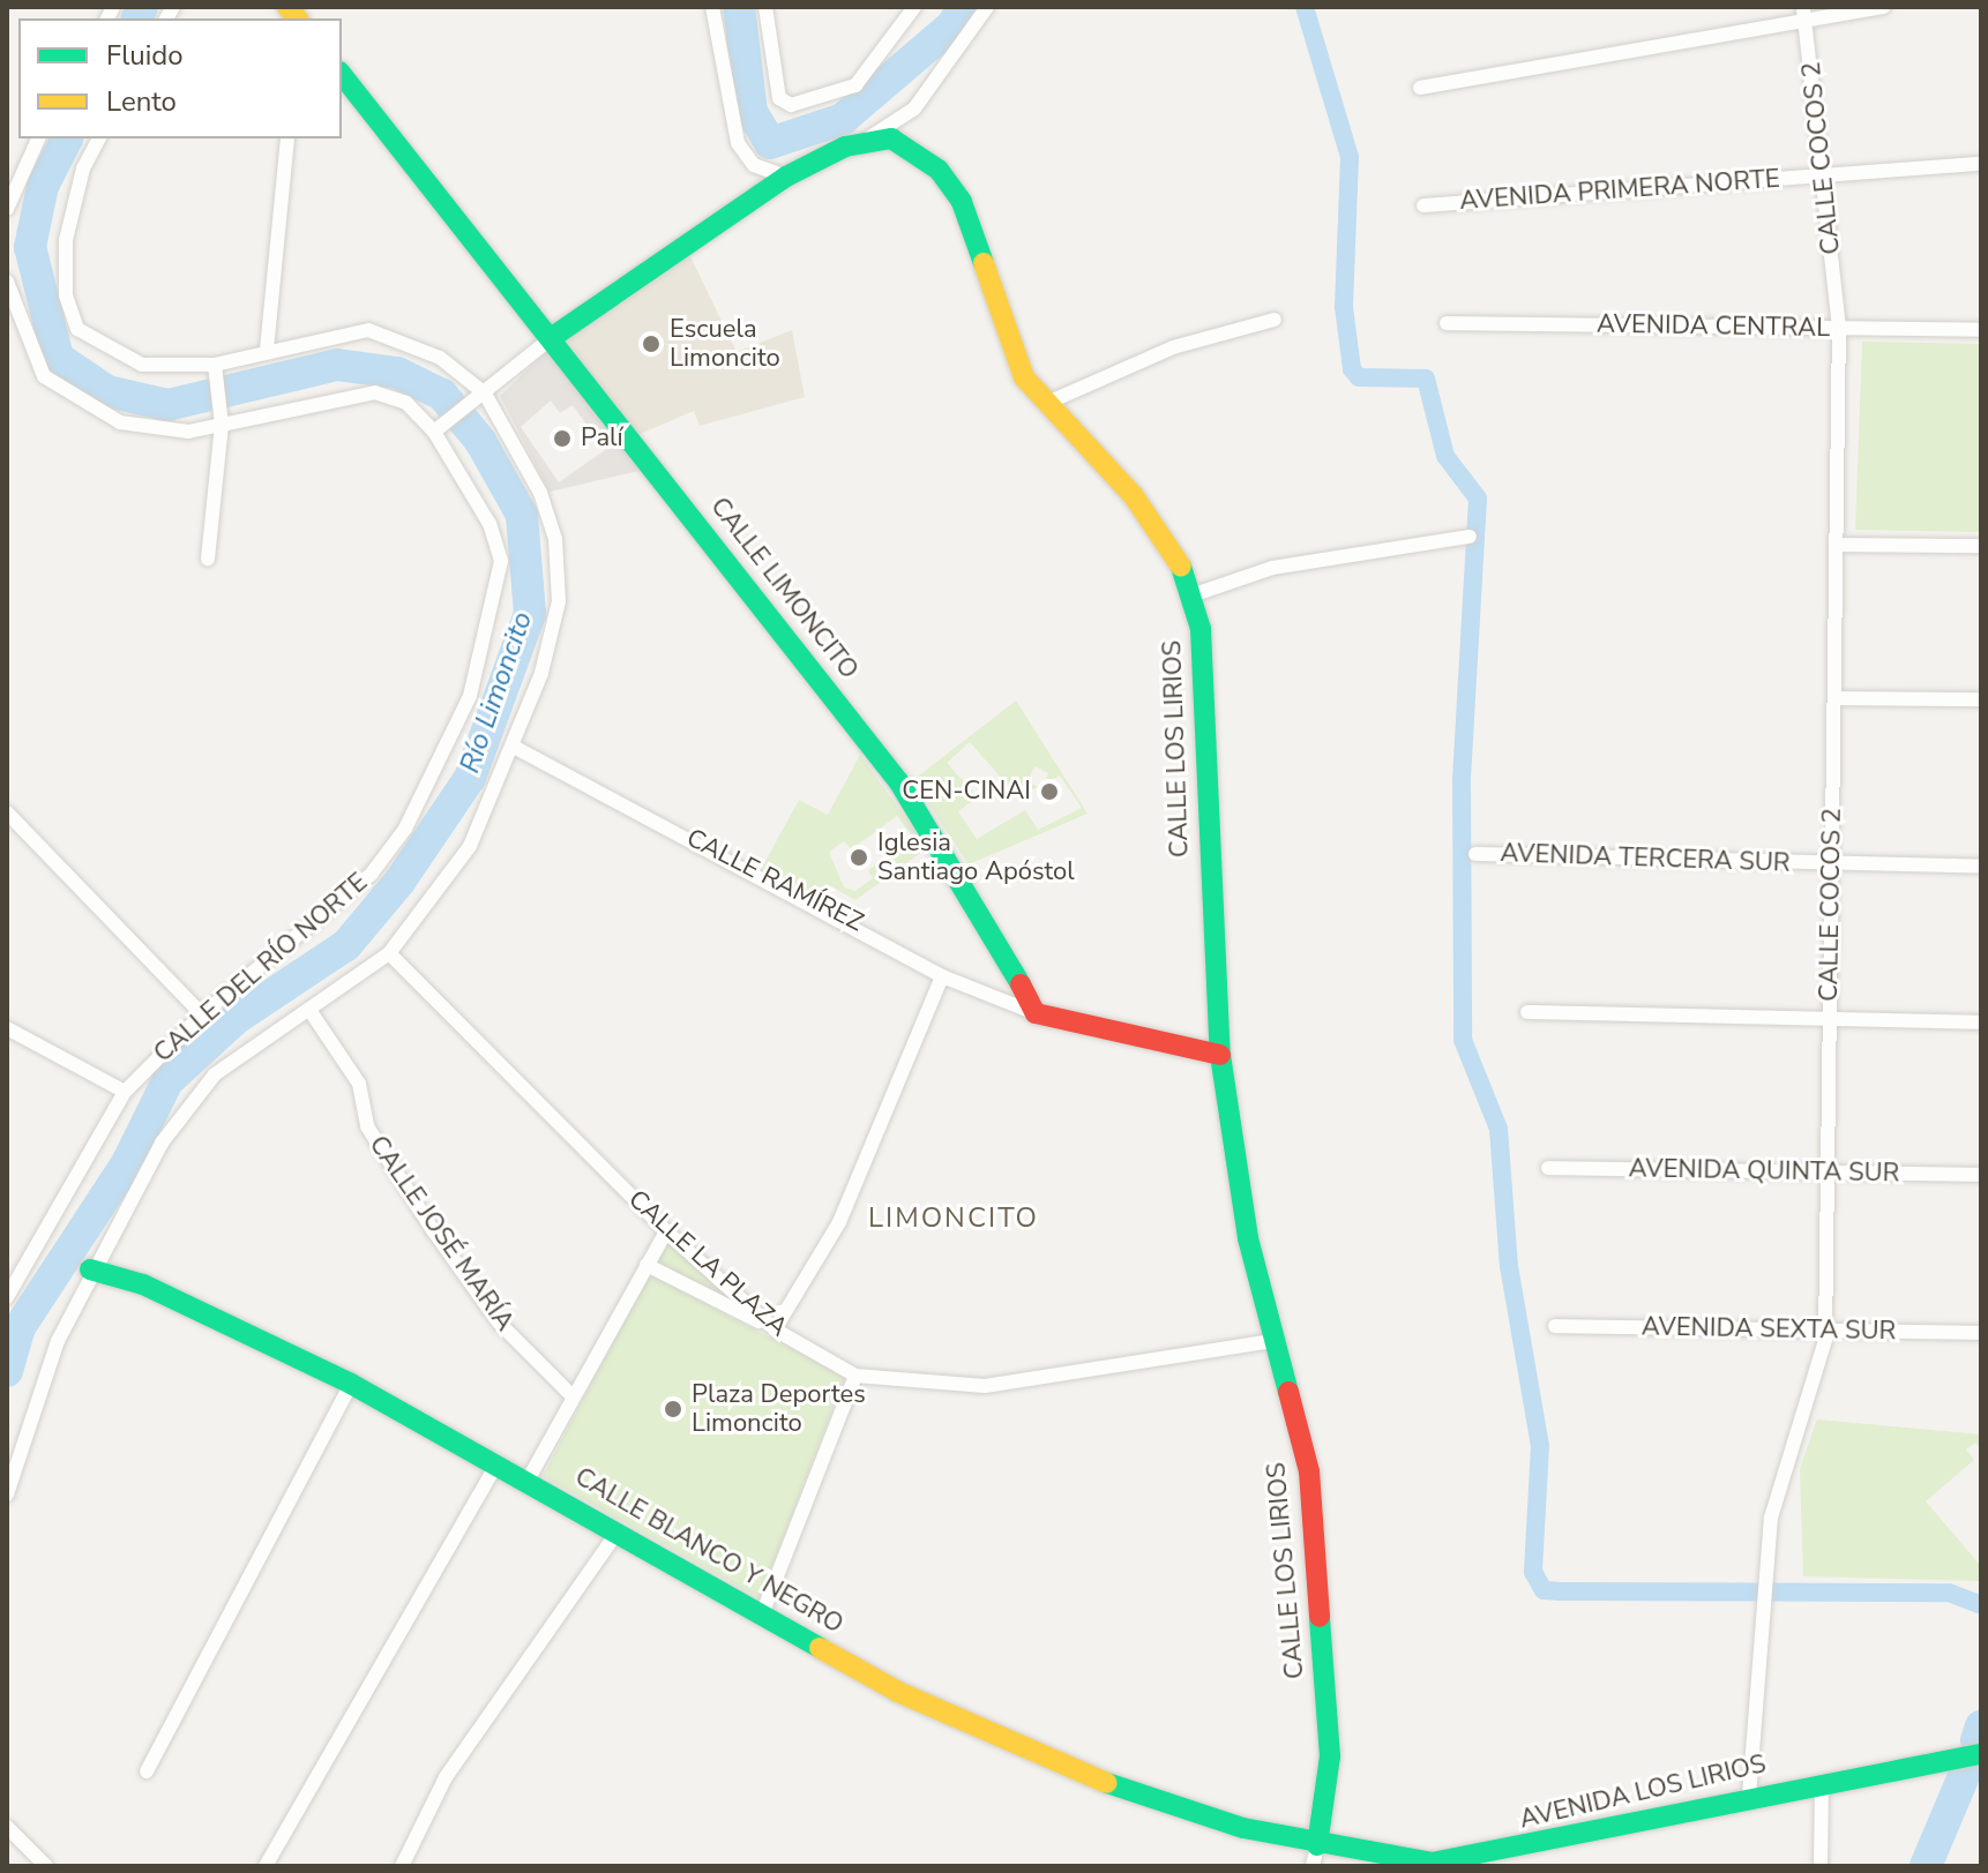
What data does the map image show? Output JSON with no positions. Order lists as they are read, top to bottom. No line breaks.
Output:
{"streets":{"street":["CALLE COCOS 2","AVENIDA PRIMERA NORTE","AVENIDA CENTRAL","CALLE LIMONCITO","CALLE LOS LIRIOS","AVENIDA TERCERA SUR","CALLE RAMÍREZ","CALLE DEL RÍO NORTE","AVENIDA QUINTA SUR","CALLE JOSÉ MARÍA","CALLE LA PLAZA","AVENIDA SEXTA SUR","CALLE BLANCO Y NEGRO","AVENIDA LOS LIRIOS"]},"crossings":[["CALLE COCOS 2","AVENIDA PRIMERA NORTE"],["CALLE COCOS 2","AVENIDA CENTRAL"],["CALLE COCOS 2","AVENIDA TERCERA SUR"],["CALLE COCOS 2","AVENIDA QUINTA SUR"],["CALLE COCOS 2","AVENIDA SEXTA SUR"],["CALLE COCOS 2","AVENIDA LOS LIRIOS"],["CALLE LIMONCITO","CALLE RAMÍREZ"],["CALLE LOS LIRIOS","CALLE LA PLAZA"],["CALLE LOS LIRIOS","CALLE BLANCO Y NEGRO"],["CALLE LOS LIRIOS","AVENIDA LOS LIRIOS"],["CALLE BLANCO Y NEGRO","AVENIDA LOS LIRIOS"]],"districts":["LIMONCITO"],"water":["Río Limoncito"],"places":["Escuela Limoncito","Palí","CEN-CINAI","Iglesia Santiago Apóstol","Plaza Deportes Limoncito"],"legend":["Fluido","Lento"]}
